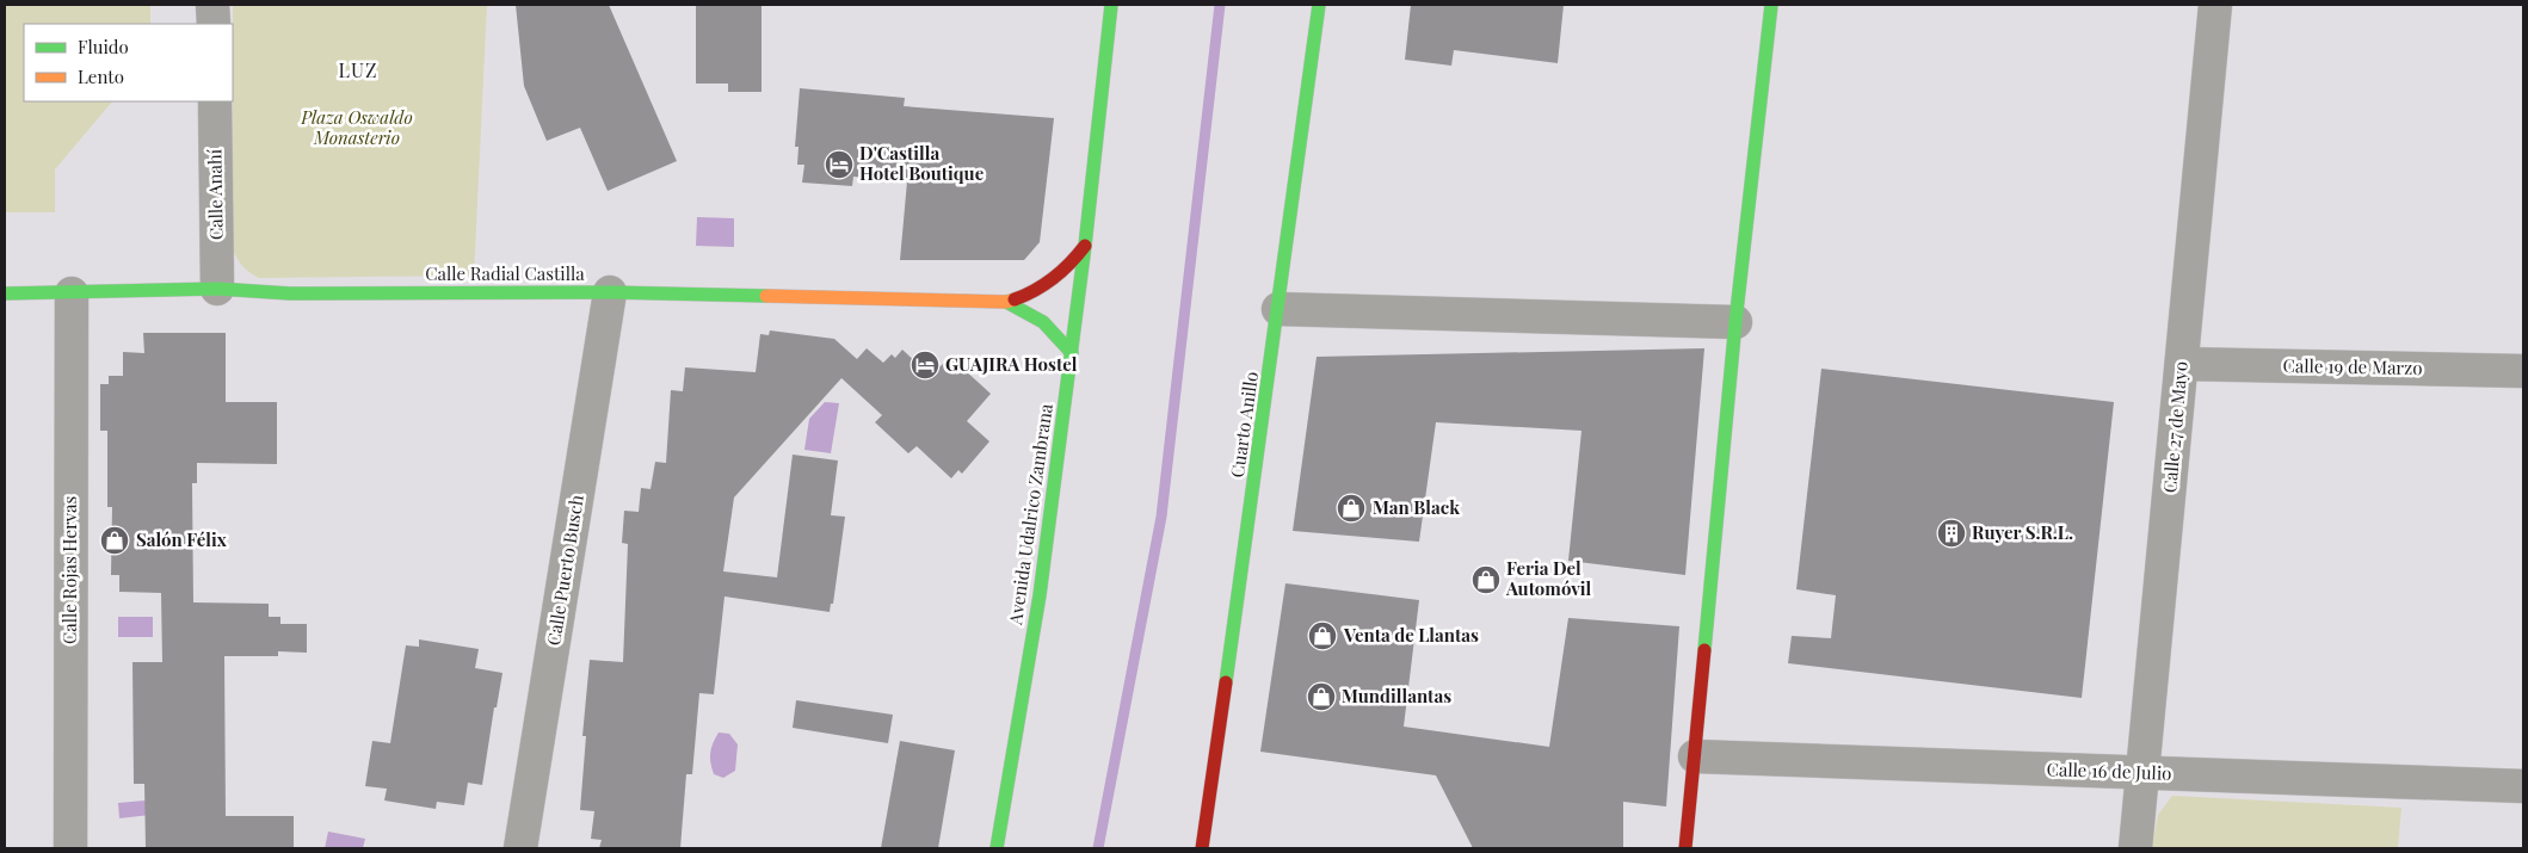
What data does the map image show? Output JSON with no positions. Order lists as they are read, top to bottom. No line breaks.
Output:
{"streets":{"main road":["Calle Radial Castilla","Cuarto Anillo","Avenida Udalrico Zambrana"],"street":["Calle Anahí","Calle 19 de Marzo","Calle 27 de Mayo","Calle Rojas Hervas","Calle Puerto Busch","Calle 16 de Julio"]},"crossings":[["Calle Anahí","Calle Radial Castilla"],["Calle Radial Castilla","Avenida Udalrico Zambrana"],["Calle Radial Castilla","Calle Rojas Hervas"],["Calle Radial Castilla","Calle Puerto Busch"],["Calle 19 de Marzo","Calle 27 de Mayo"],["Calle 27 de Mayo","Calle 16 de Julio"]],"districts":["LUZ"],"parks":["Plaza Oswaldo Monasterio"],"places":{"hotel":["D'Castilla Hotel Boutique","GUAJIRA Hostel"],"shop":["Man Black","Salón Félix","Feria Del Automóvil","Venta de Llantas","Mundillantas"],"building":["Ruyer S.R.L."]},"legend":["Fluido","Lento"]}
